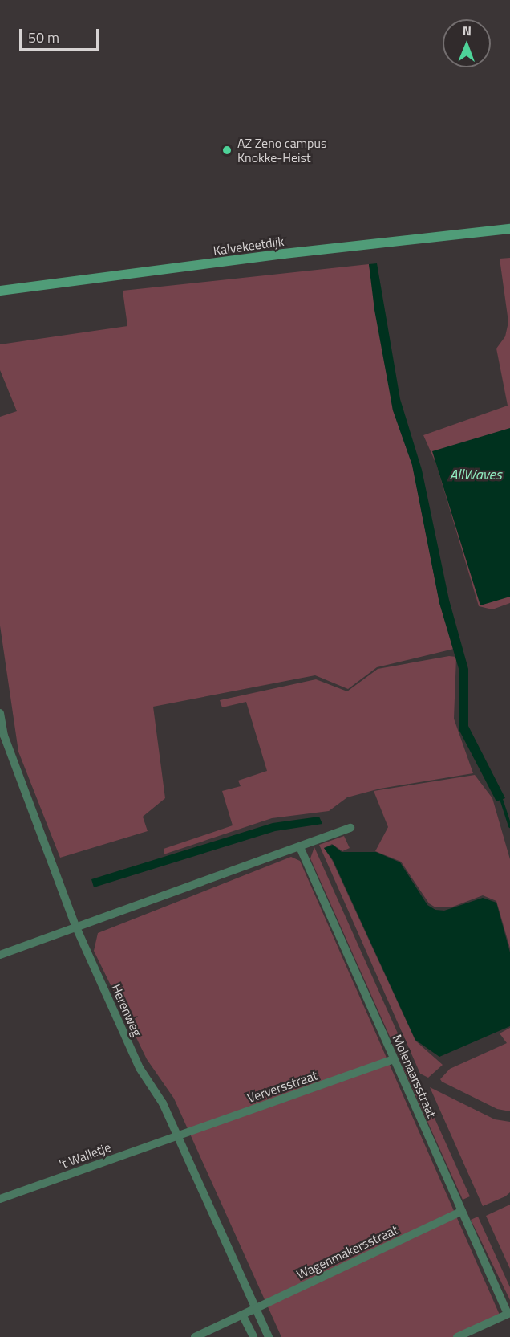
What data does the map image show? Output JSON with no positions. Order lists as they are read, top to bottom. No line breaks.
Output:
{"streets":{"street":["Kalvekeetdijk","Herenweg","Molenaarsstraat","Verversstraat","'t Walletje","Wagenmakersstraat"]},"crossings":[["Herenweg","Verversstraat"],["Herenweg","'t Walletje"],["Herenweg","Wagenmakersstraat"],["Molenaarsstraat","Verversstraat"],["Molenaarsstraat","Wagenmakersstraat"],["Verversstraat","'t Walletje"]],"water":["AllWaves"],"places":["AZ Zeno campus Knokke-Heist"],"scale_bar":"50 m","north":"top"}
